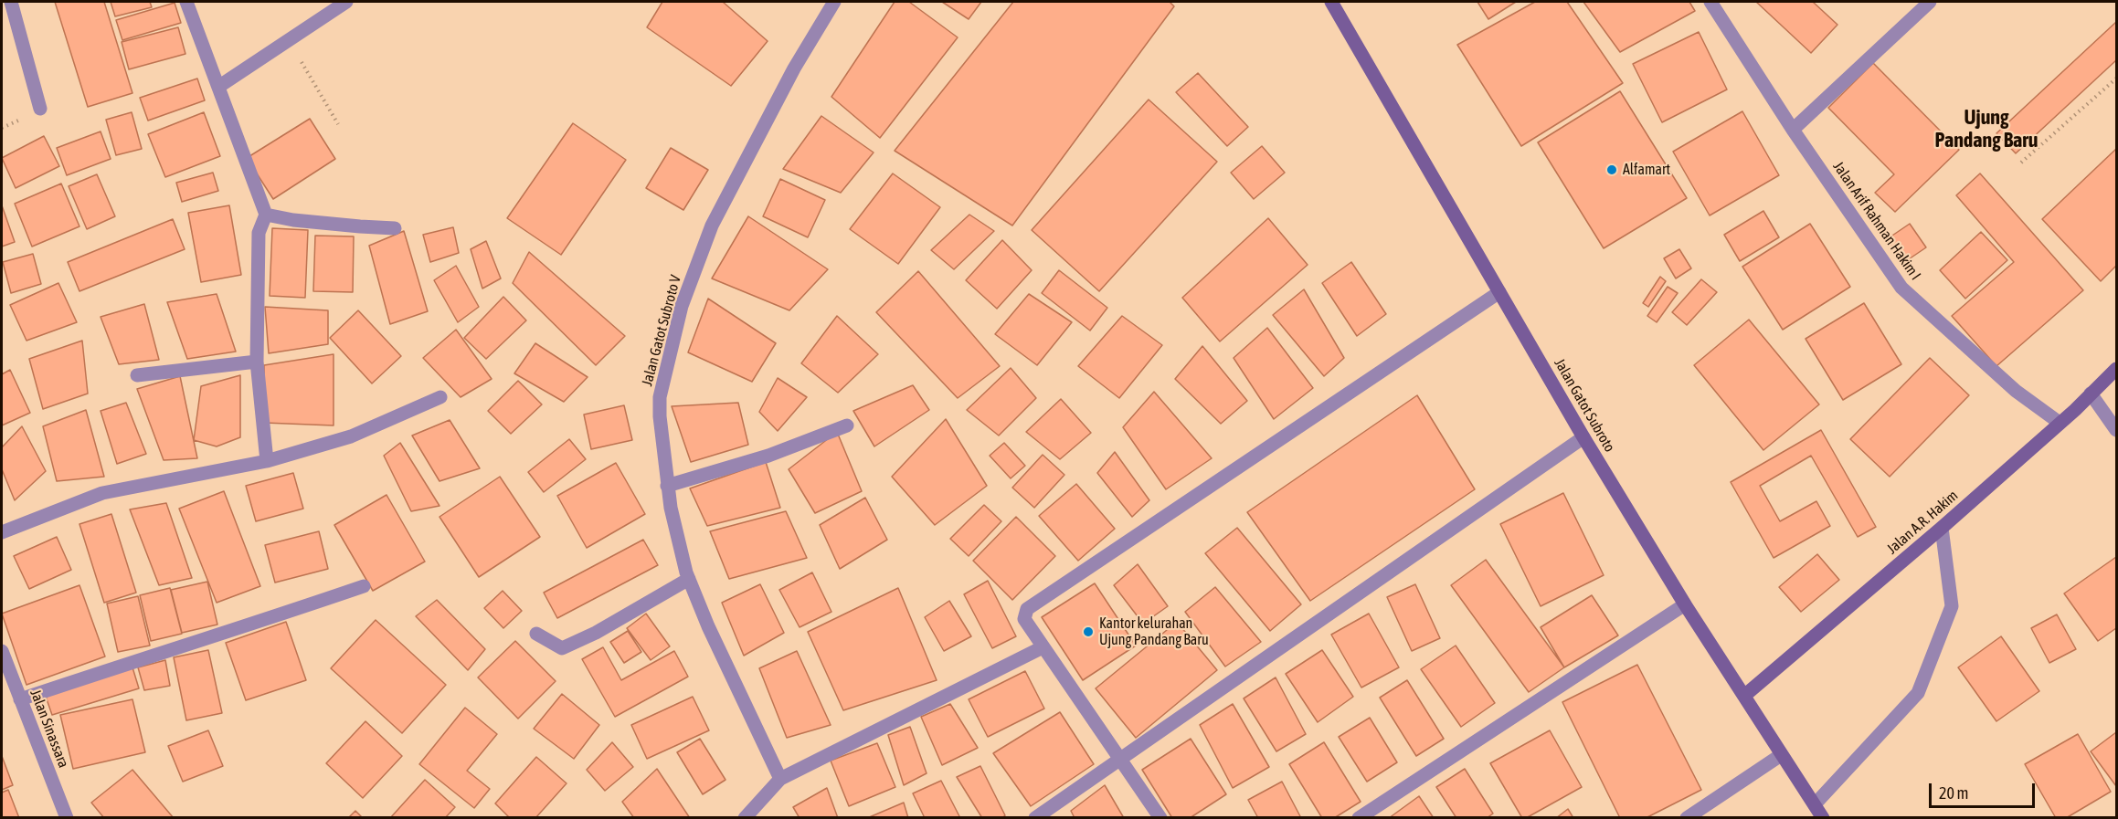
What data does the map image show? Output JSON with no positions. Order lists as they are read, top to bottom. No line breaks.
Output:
{"streets":{"street":["Jalan Arif Rahman Hakim I","Jalan Gatot Subroto V","Jalan Gatot Subroto","Jalan A.R. Hakim","Jalan Sinassara"]},"crossings":[["Jalan Arif Rahman Hakim I","Jalan A.R. Hakim"],["Jalan Gatot Subroto","Jalan A.R. Hakim"]],"districts":["Ujung Pandang Baru"],"places":["Alfamart","Kantor kelurahan Ujung Pandang Baru"],"scale_bar":"20 m"}
